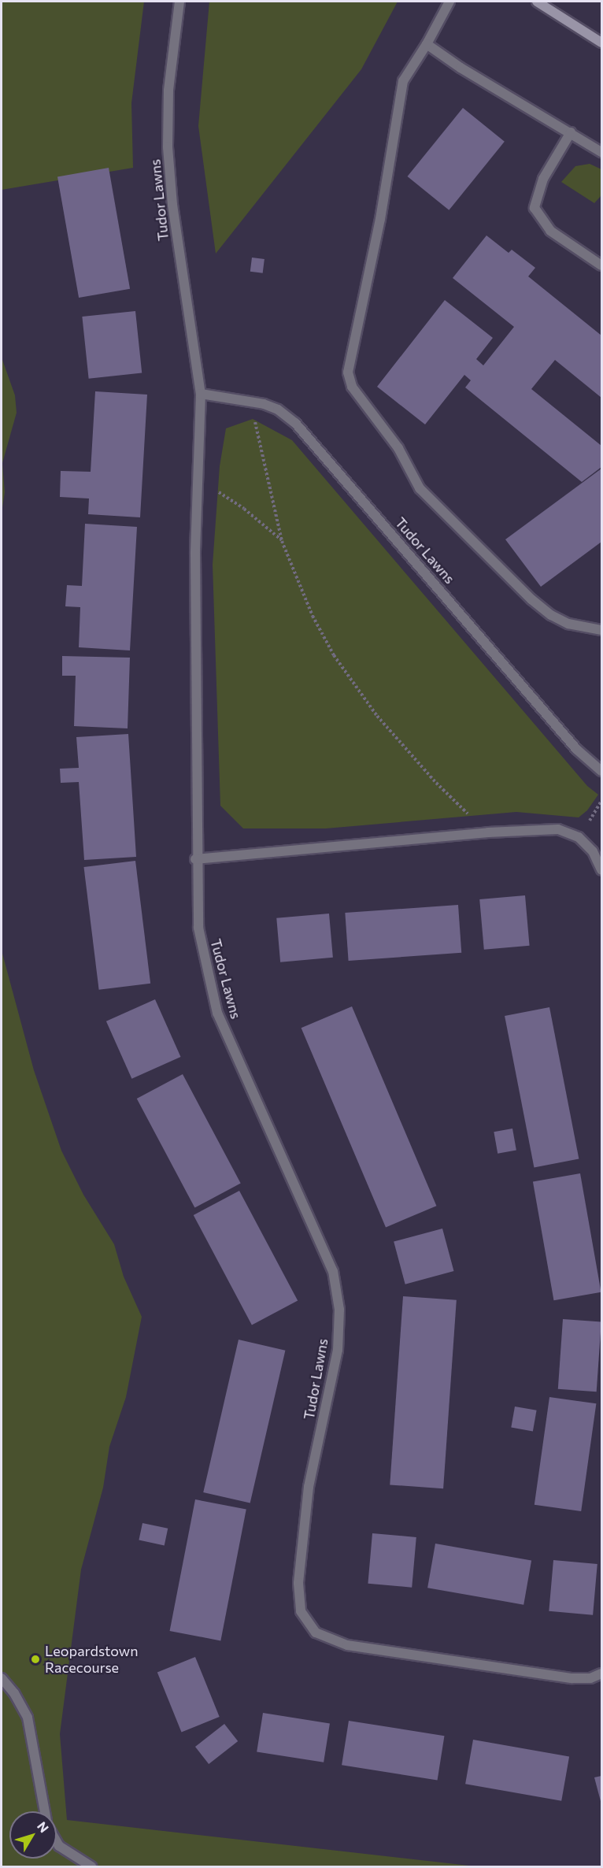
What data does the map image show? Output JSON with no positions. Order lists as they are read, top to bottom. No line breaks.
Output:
{"streets":{"street":["Tudor Lawns"]},"places":["Leopardstown Racecourse"],"north":"top right"}
